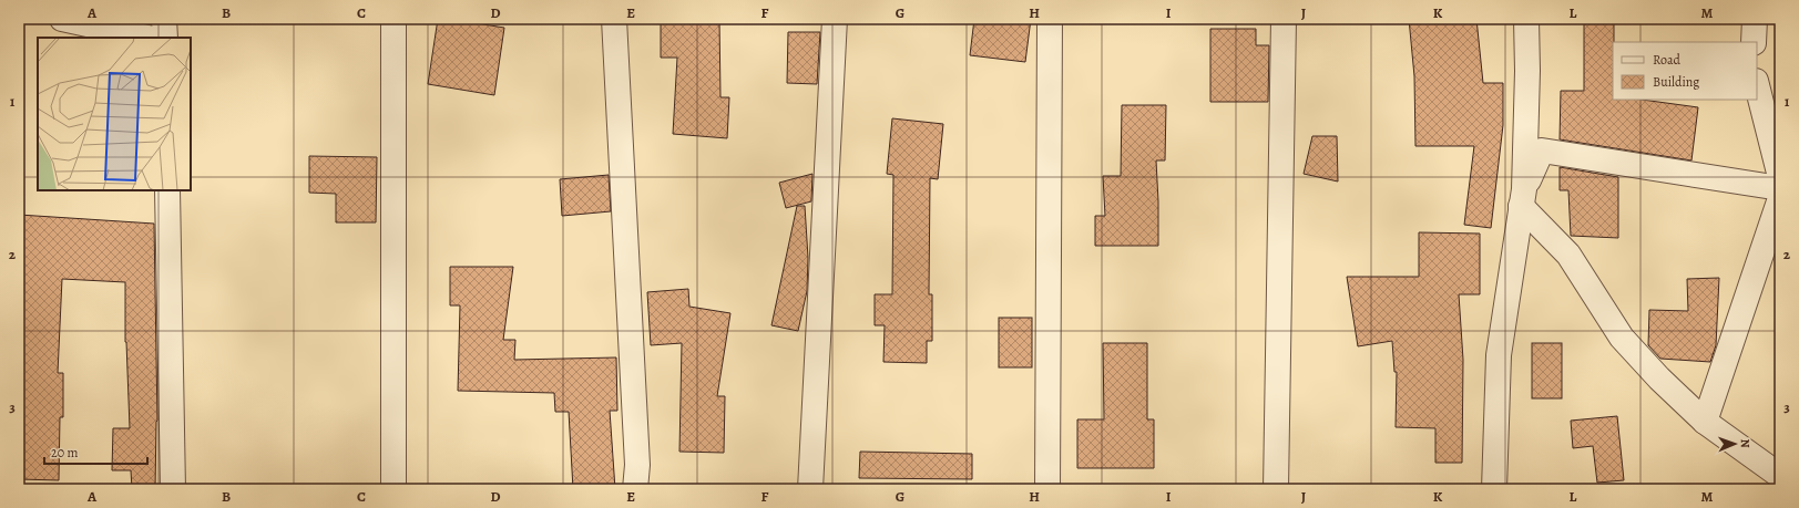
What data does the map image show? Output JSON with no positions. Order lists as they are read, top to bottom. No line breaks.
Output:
{"legend":["Road","Building"],"scale_bar":"20 m","north":"right","grid":{"columns":["A","B","C","D","E","F","G","H","I","J","K","L","M"],"rows":["1","2","3"]}}
